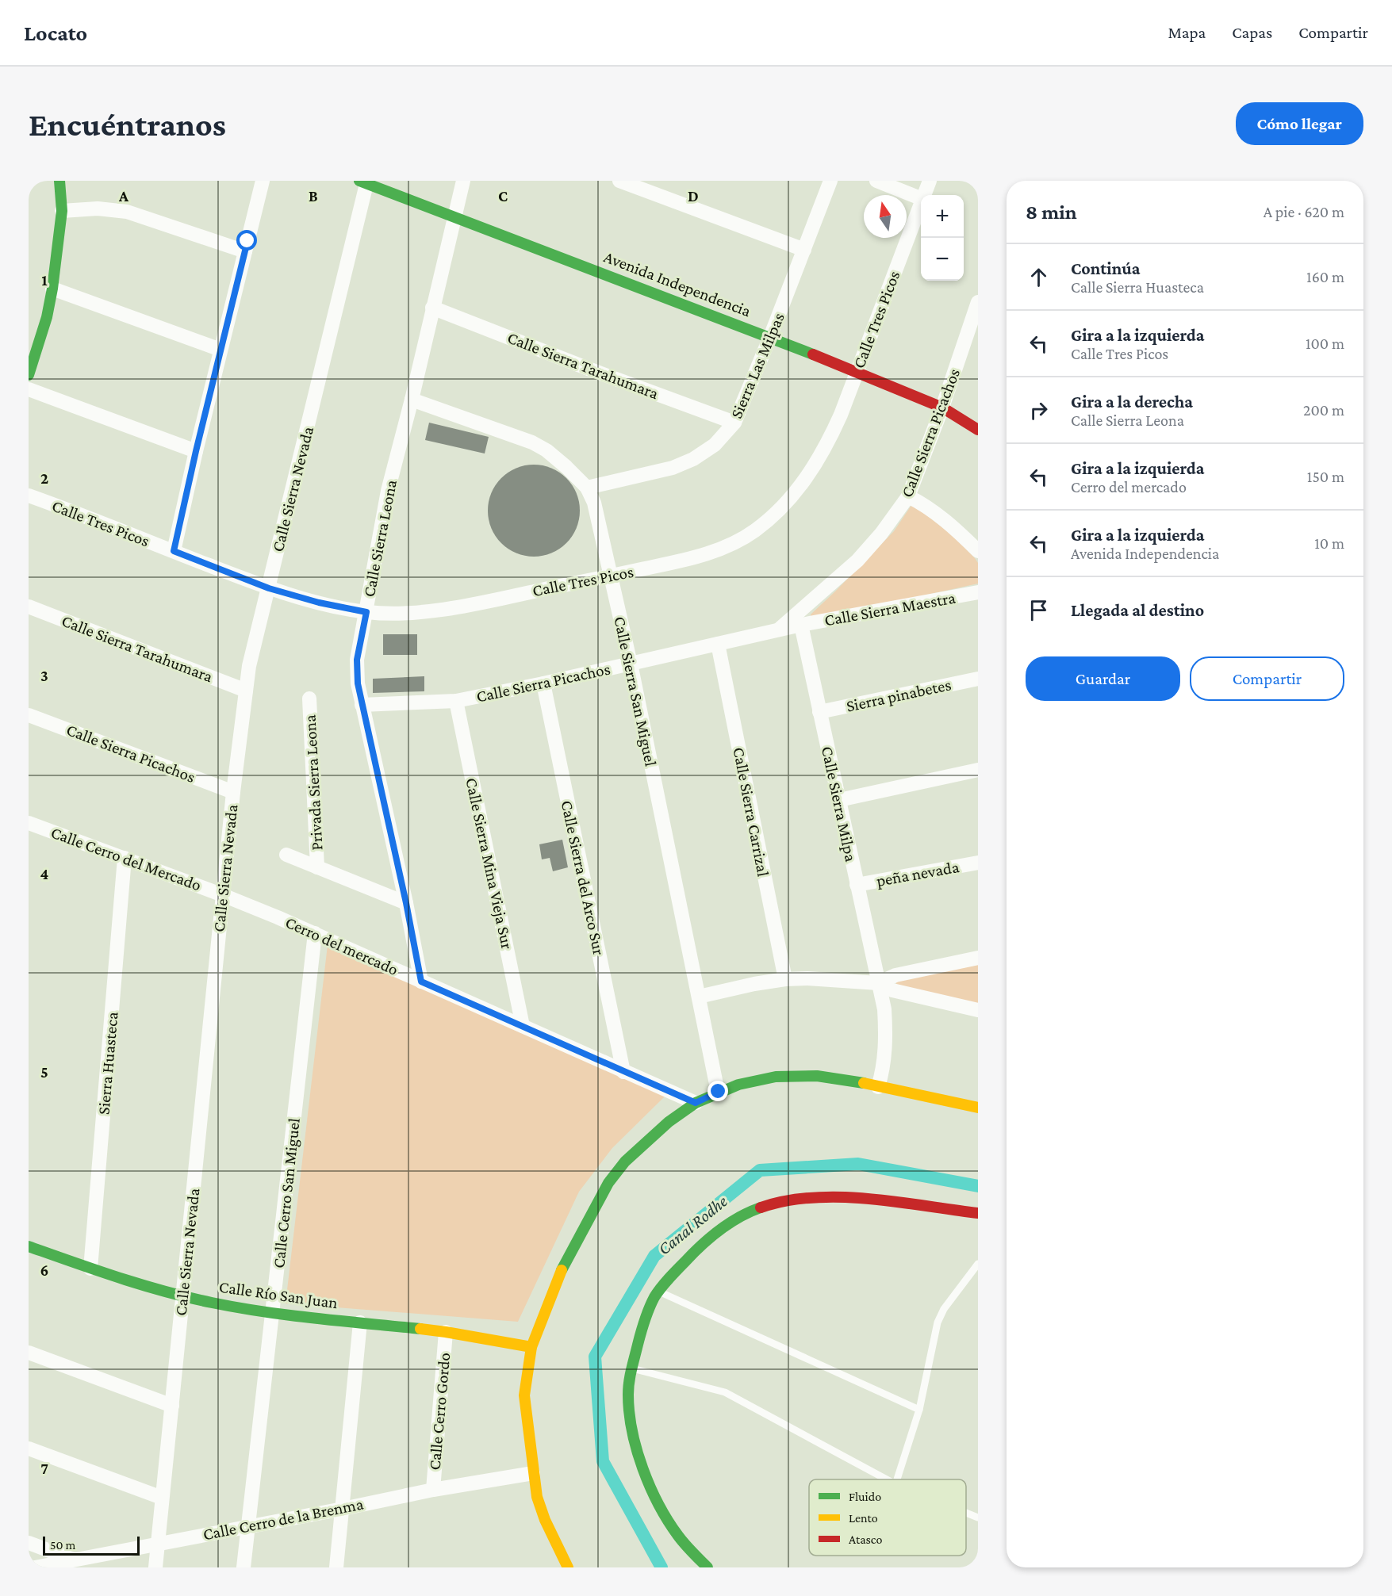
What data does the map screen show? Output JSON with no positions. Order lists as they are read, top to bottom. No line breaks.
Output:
{"streets":{"street":["Avenida Independencia","Calle Tres Picos","Calle Sierra Tarahumara","Sierra Las Milpas","Calle Sierra Picachos","Calle Sierra Nevada","Calle Sierra Leona","Calle Sierra Maestra","Calle Sierra San Miguel","Sierra pinabetes","Privada Sierra Leona","Calle Sierra Milpa","Calle Sierra Carrizal","Calle Cerro del Mercado","Calle Sierra Mina Vieja Sur","peña nevada","Calle Sierra del Arco Sur","Cerro del mercado","Sierra Huasteca","Calle Cerro San Miguel","Calle Río San Juan","Calle Cerro Gordo","Calle Cerro de la Brenma"]},"crossings":[["Avenida Independencia","Calle Tres Picos"],["Avenida Independencia","Sierra Las Milpas"],["Avenida Independencia","Calle Sierra Picachos"],["Avenida Independencia","Calle Sierra Nevada"],["Avenida Independencia","Calle Sierra Leona"],["Calle Tres Picos","Calle Sierra Nevada"],["Calle Tres Picos","Calle Sierra Leona"],["Calle Tres Picos","Calle Sierra San Miguel"],["Calle Sierra Tarahumara","Sierra Las Milpas"],["Calle Sierra Tarahumara","Calle Sierra Nevada"],["Calle Sierra Tarahumara","Calle Sierra Leona"],["Sierra Las Milpas","Calle Sierra San Miguel"],["Calle Sierra Picachos","Calle Sierra Nevada"],["Calle Sierra Picachos","Calle Sierra Leona"],["Calle Sierra Picachos","Calle Sierra Maestra"],["Calle Sierra Picachos","Calle Sierra San Miguel"],["Calle Sierra Picachos","Calle Sierra Milpa"],["Calle Sierra Picachos","Calle Sierra Carrizal"],["Calle Sierra Picachos","Calle Sierra Mina Vieja Sur"],["Calle Sierra Picachos","Calle Sierra del Arco Sur"],["Calle Sierra Nevada","Calle Cerro del Mercado"],["Calle Sierra Nevada","Cerro del mercado"],["Calle Sierra Nevada","Calle Río San Juan"],["Calle Sierra Nevada","Calle Cerro de la Brenma"],["Calle Sierra Leona","Calle Sierra San Miguel"],["Calle Sierra Leona","Privada Sierra Leona"],["Calle Sierra Leona","Cerro del mercado"],["Calle Sierra Maestra","Calle Sierra Milpa"],["Sierra pinabetes","Calle Sierra Milpa"],["Calle Sierra Milpa","peña nevada"],["Calle Cerro del Mercado","Cerro del mercado"],["Calle Cerro del Mercado","Sierra Huasteca"],["Calle Sierra Mina Vieja Sur","Cerro del mercado"],["Calle Sierra del Arco Sur","Cerro del mercado"],["Cerro del mercado","Calle Cerro San Miguel"],["Sierra Huasteca","Calle Río San Juan"],["Calle Cerro San Miguel","Calle Río San Juan"],["Calle Cerro San Miguel","Calle Cerro de la Brenma"],["Calle Río San Juan","Calle Cerro Gordo"],["Calle Cerro Gordo","Calle Cerro de la Brenma"]],"water":["Canal Rodhe"],"legend":["Fluido","Lento","Atasco"],"scale_bar":"50 m","north":"top","page":{"header":"Locato","nav":["Mapa","Capas","Compartir"],"buttons":["Cómo llegar",["Guardar","Compartir"]],"title":"Encuéntranos","heading":["8 min","A pie · 620 m"],"map_buttons":["+","−"],"list":[["Continúa","Calle Sierra Huasteca","160 m"],["Gira a la izquierda","Calle Tres Picos","100 m"],["Gira a la derecha","Calle Sierra Leona","200 m"],["Gira a la izquierda","Cerro del mercado","150 m"],["Gira a la izquierda","Avenida Independencia","10 m"],"Llegada al destino"],"scale":"50 m"},"grid":{"columns":["A","B","C","D"],"rows":["1","2","3","4","5","6","7"]}}
